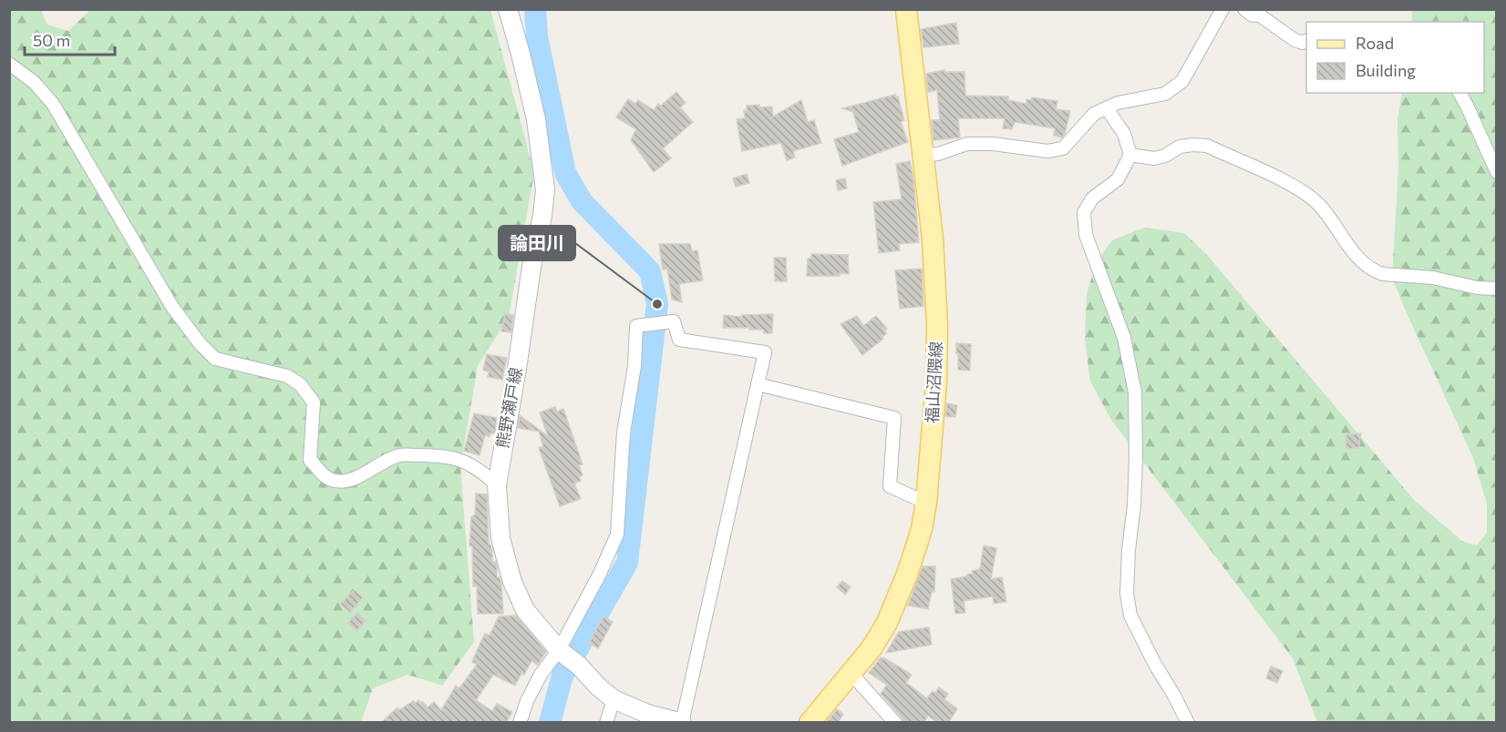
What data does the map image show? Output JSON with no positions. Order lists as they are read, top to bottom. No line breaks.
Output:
{"streets":{"main road":["福山沼隈線","熊野瀬戸線"]},"places":["論田川"],"legend":["Road","Building"],"scale_bar":"50 m"}
